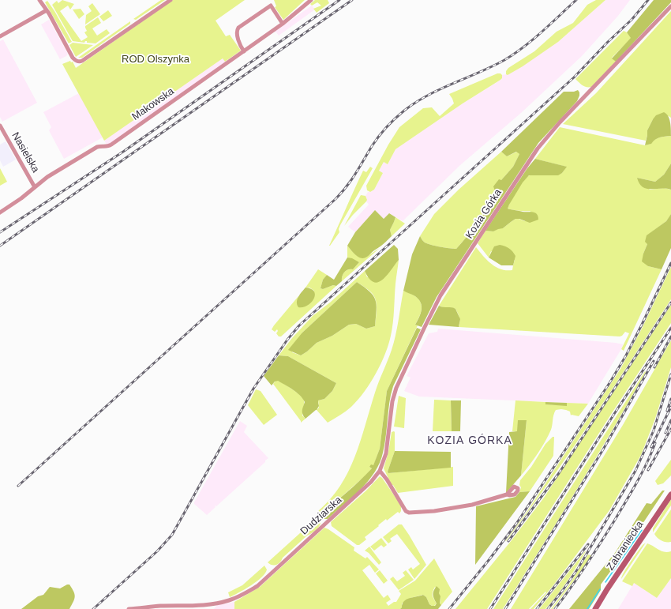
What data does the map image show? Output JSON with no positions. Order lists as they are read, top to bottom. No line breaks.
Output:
{"streets":{"main road":["Zabraniecka"],"street":["Makowska","Nasielska","Kozia Górka","Dudziarska"]},"crossings":[["Makowska","Nasielska"],["Kozia Górka","Dudziarska"]],"districts":["KOZIA GÓRKA"],"parks":["ROD Olszynka"]}
